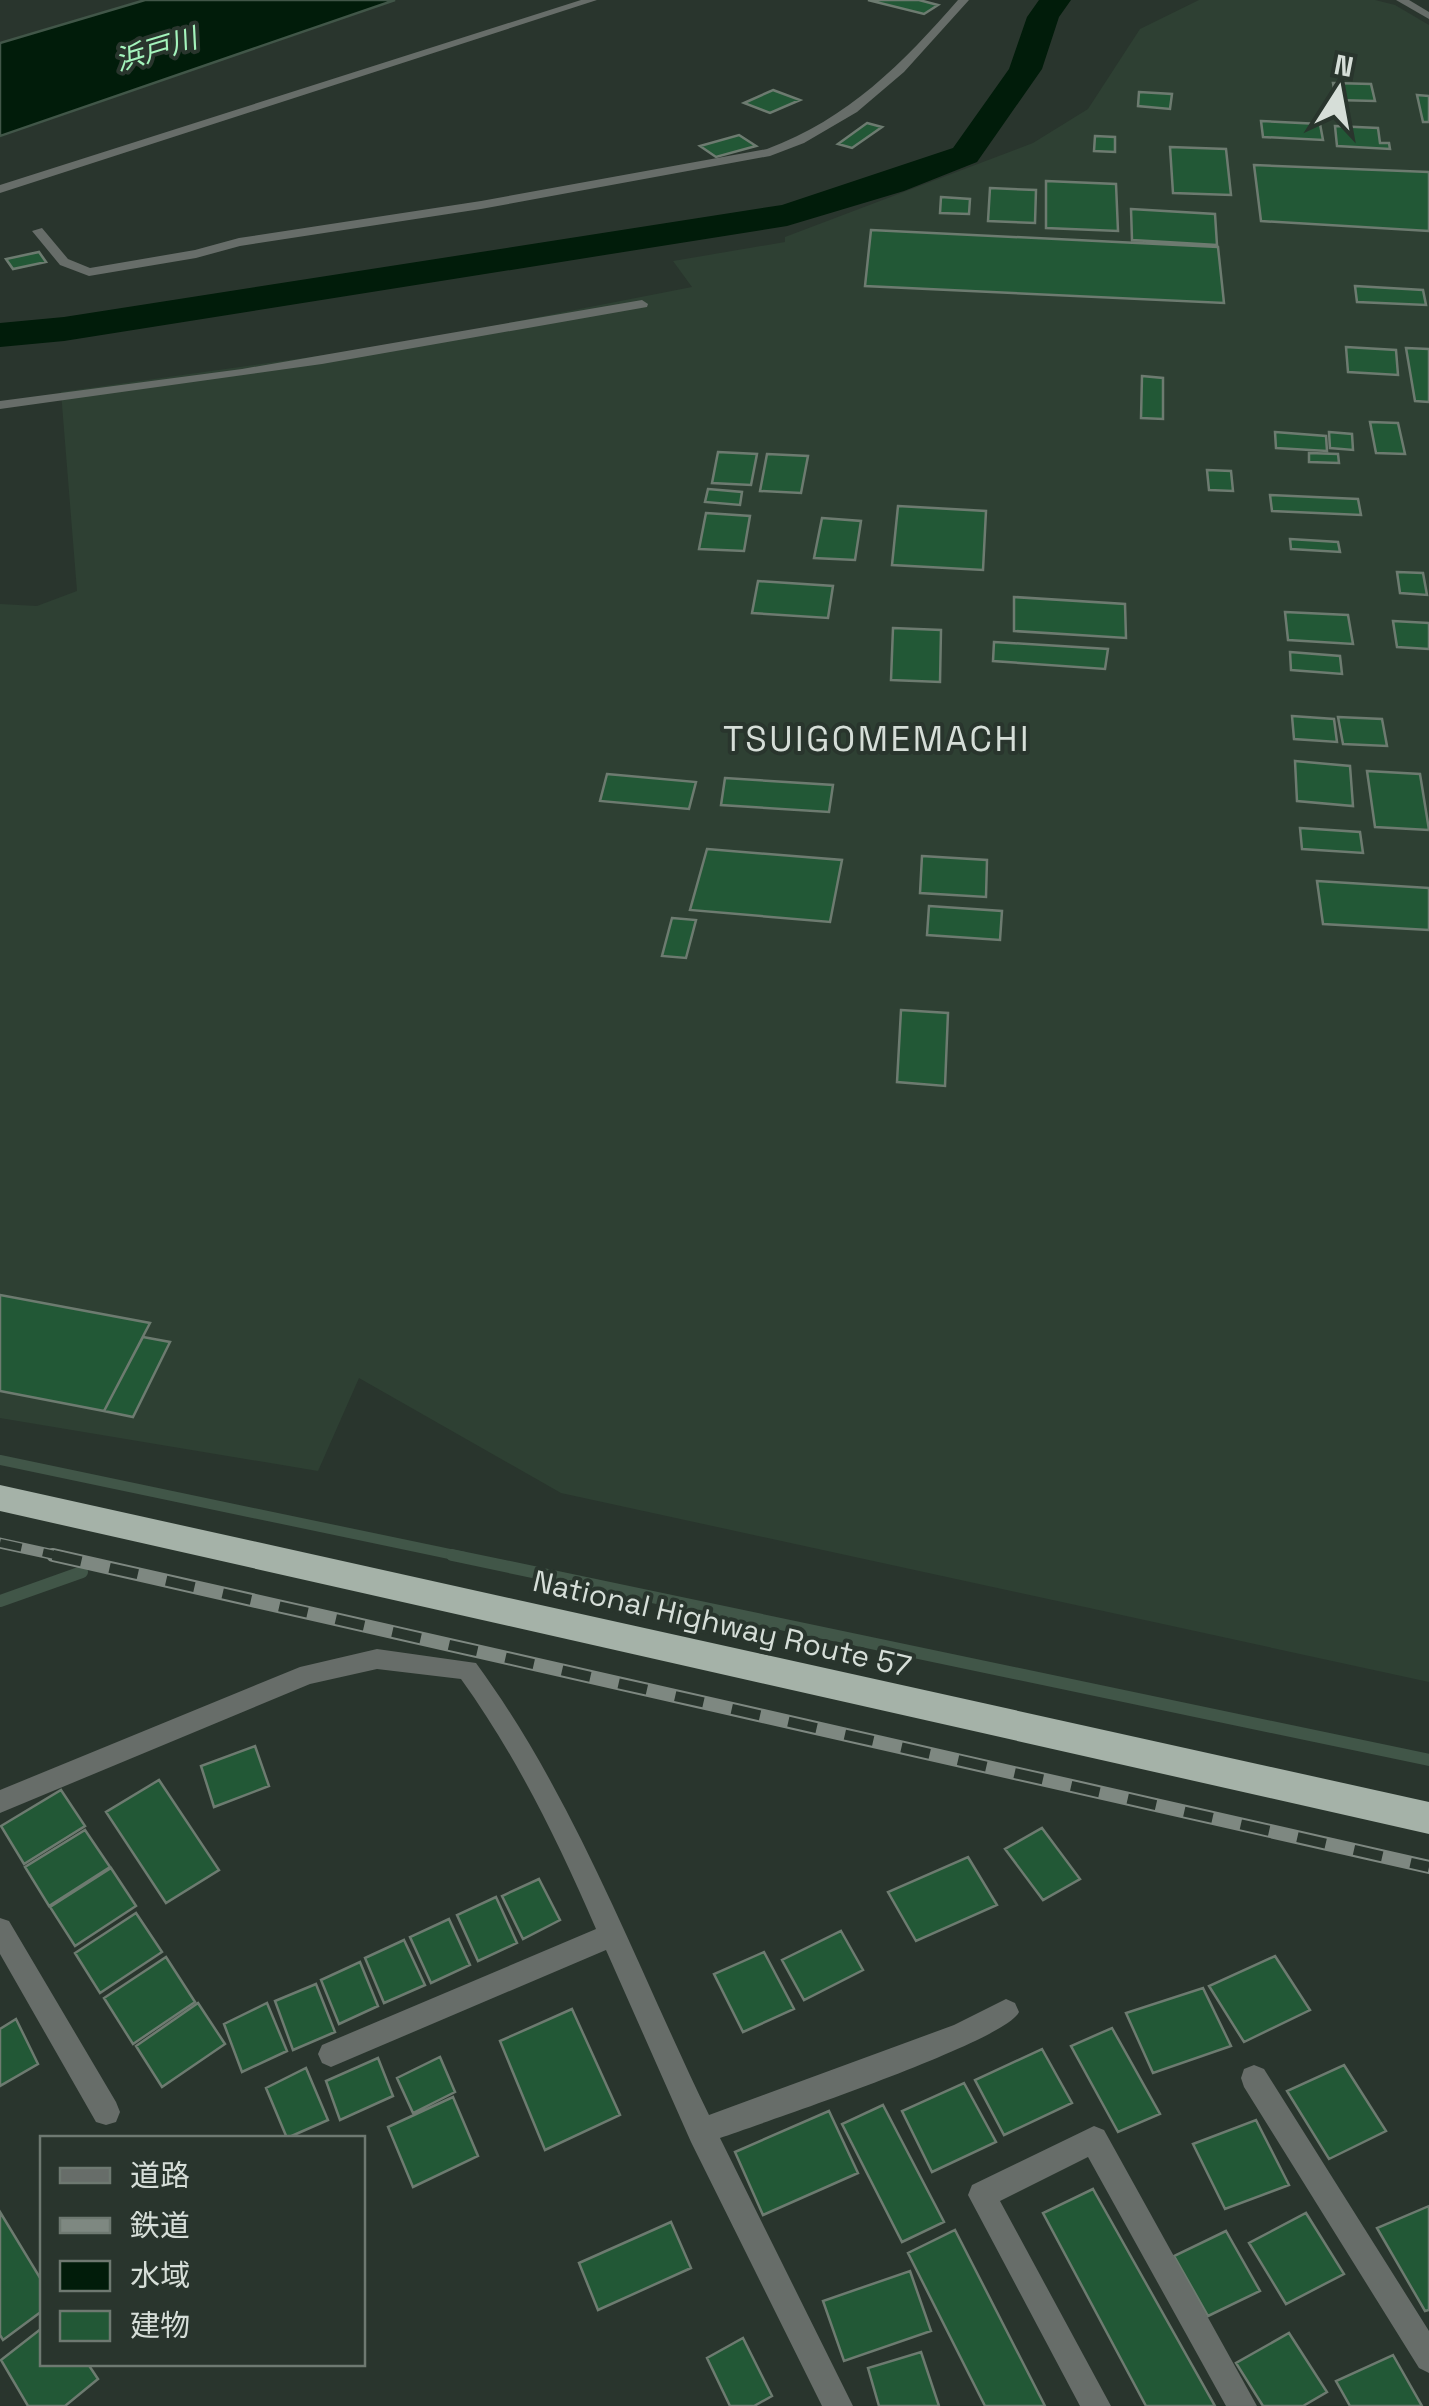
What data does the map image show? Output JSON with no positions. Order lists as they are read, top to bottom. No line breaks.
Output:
{"streets":{"highway":["National Highway Route 57"]},"districts":["TSUIGOMEMACHI"],"water":["浜戸川"],"legend":["道路","鉄道","水域","建物"],"north":"top"}
